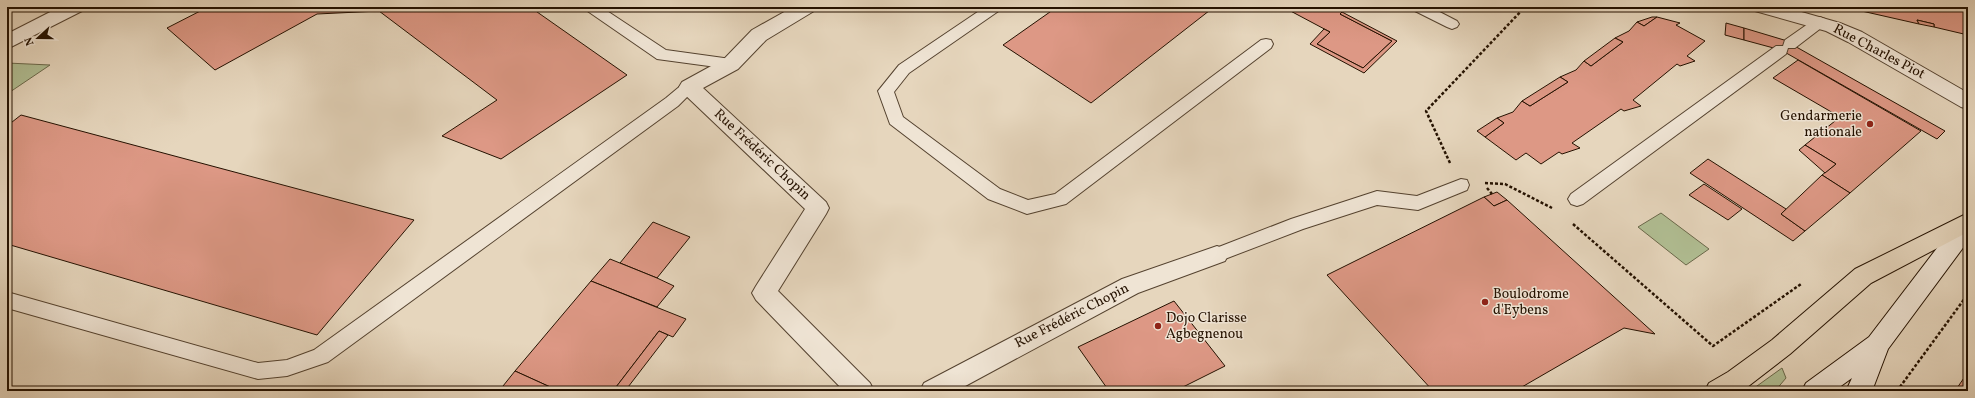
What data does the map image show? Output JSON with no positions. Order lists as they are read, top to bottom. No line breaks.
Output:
{"streets":{"street":["Rue Charles Piot","Rue Frédéric Chopin"]},"places":["Gendarmerie nationale","Boulodrome d'Eybens","Dojo Clarisse Agbegnenou"],"north":"left"}
